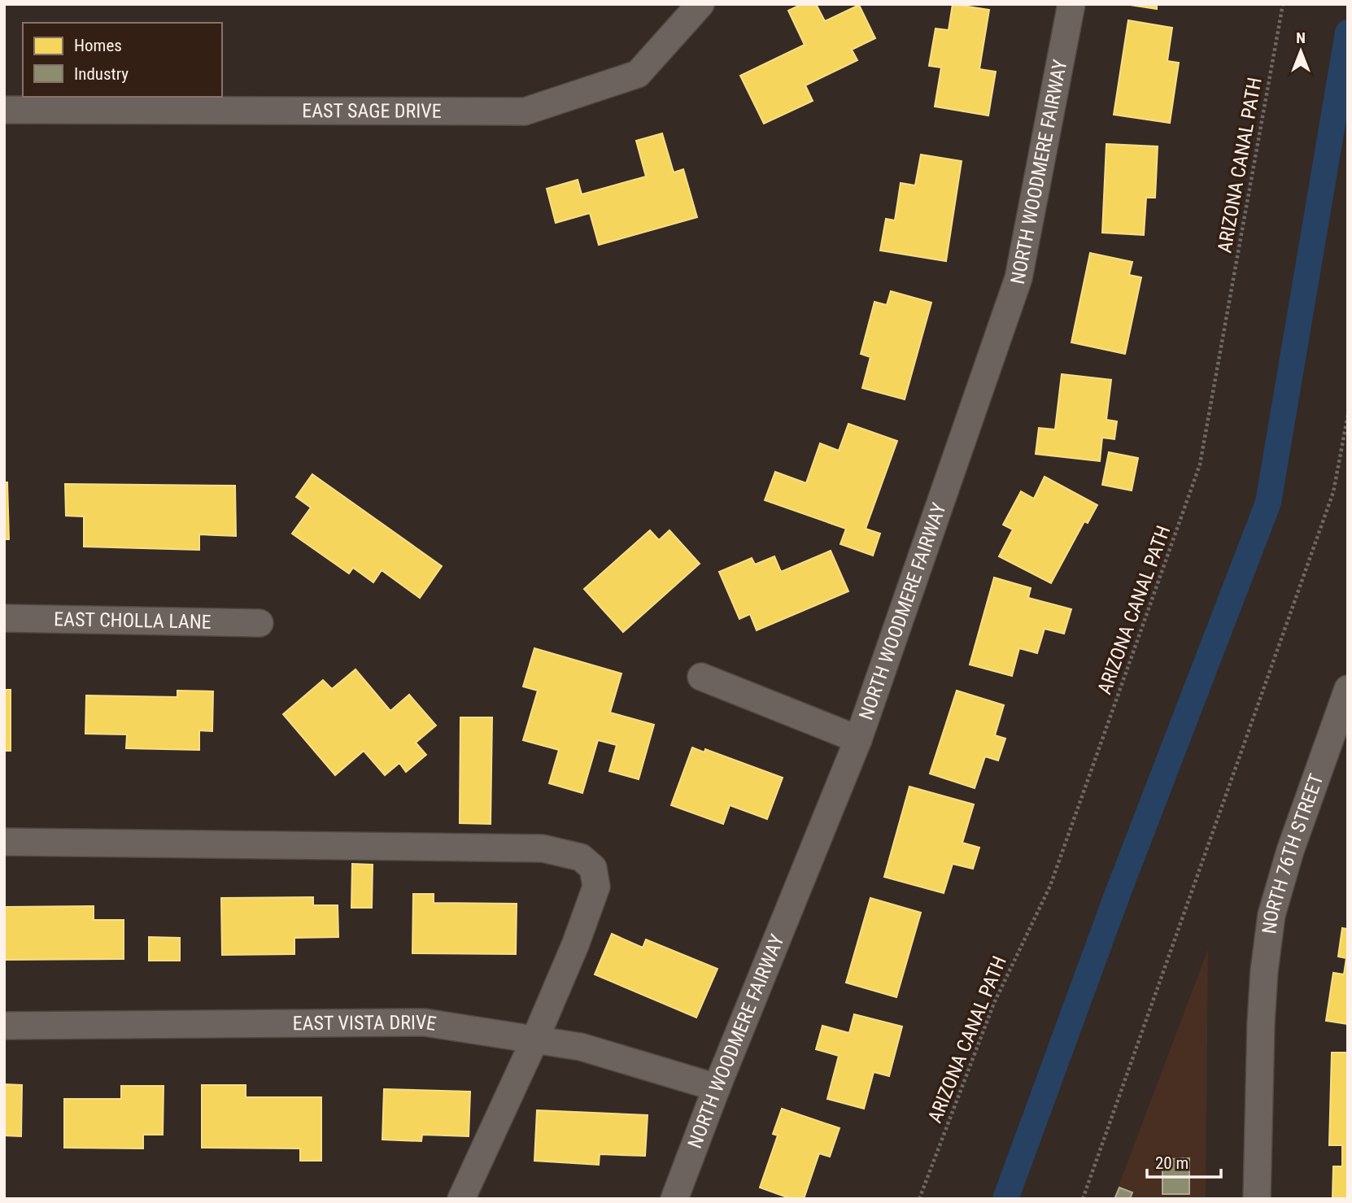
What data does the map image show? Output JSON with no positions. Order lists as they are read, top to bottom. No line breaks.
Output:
{"streets":{"street":["EAST SAGE DRIVE","NORTH WOODMERE FAIRWAY","EAST CHOLLA LANE","NORTH 76TH STREET","EAST VISTA DRIVE"],"path":["ARIZONA CANAL PATH"]},"crossings":[["NORTH WOODMERE FAIRWAY","EAST VISTA DRIVE"]],"legend":["Homes","Industry"],"scale_bar":"20 m","north":"top"}
